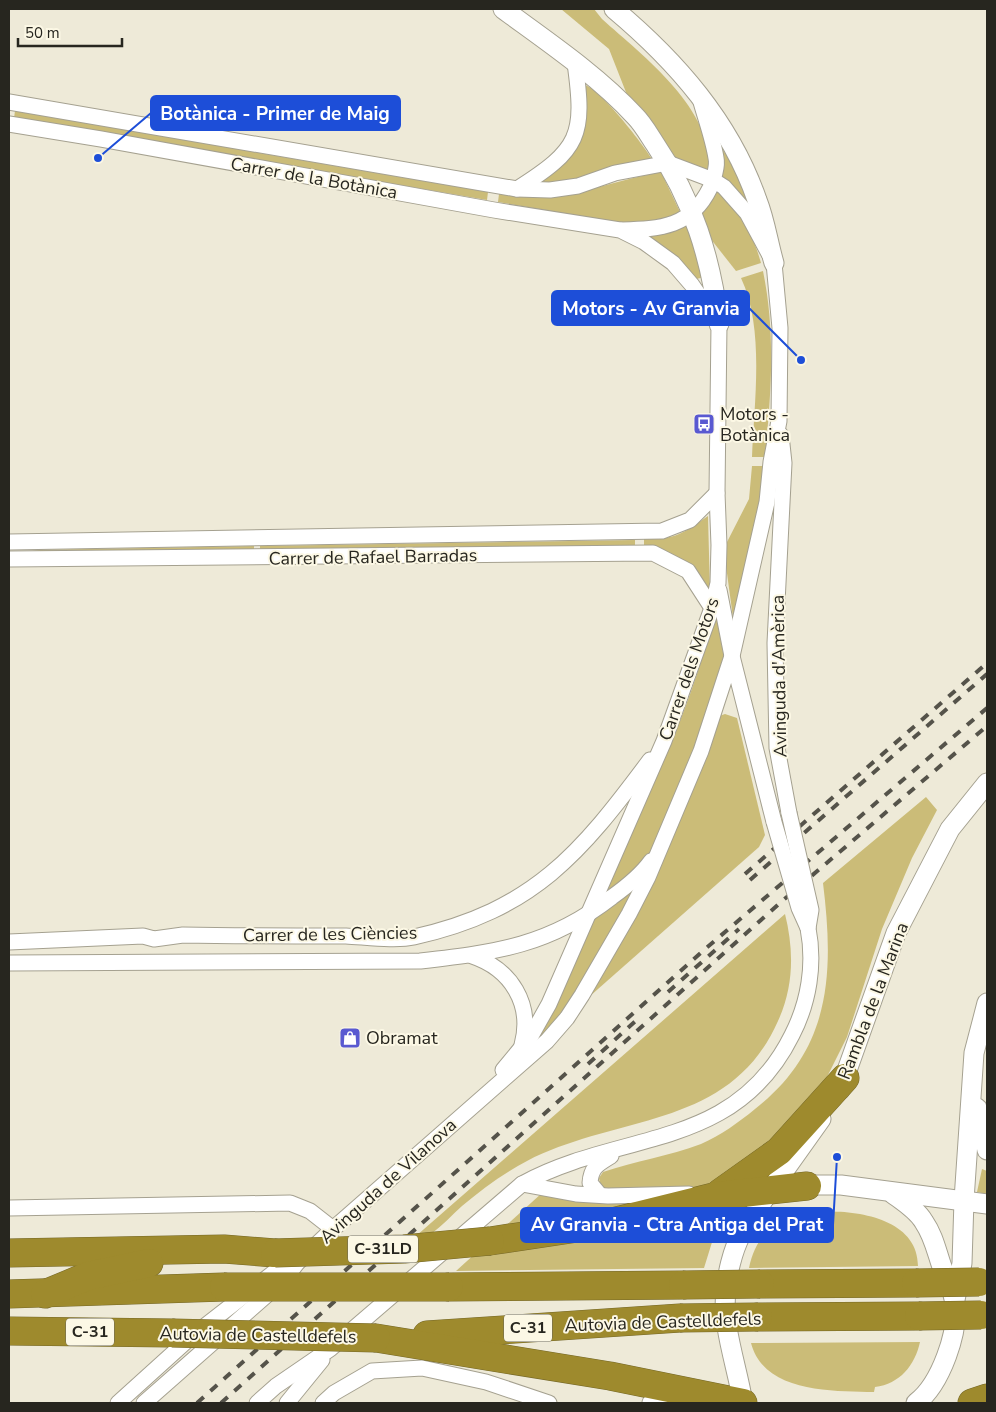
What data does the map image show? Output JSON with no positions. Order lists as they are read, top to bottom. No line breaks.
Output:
{"streets":{"highway":["C-31LD","Autovia de Castelldefels","C-31"],"street":["Carrer de la Botànica","Carrer de Rafael Barradas","Carrer dels Motors","Avinguda d'Amèrica","Carrer de les Ciències","Rambla de la Marina","Avinguda de Vilanova"]},"crossings":[["Carrer de la Botànica","Carrer dels Motors"],["Carrer de Rafael Barradas","Carrer dels Motors"],["Carrer dels Motors","Avinguda d'Amèrica"],["Carrer dels Motors","Carrer de les Ciències"],["Carrer dels Motors","Avinguda de Vilanova"],["Rambla de la Marina","C-31LD"],["Avinguda de Vilanova","C-31LD"],["C-31LD","Autovia de Castelldefels"]],"places":{"other":["Botànica - Primer de Maig","Motors - Av Granvia","Av Granvia - Ctra Antiga del Prat"],"bus stop":["Motors - Botànica"],"shop":["Obramat"]},"scale_bar":"50 m"}
